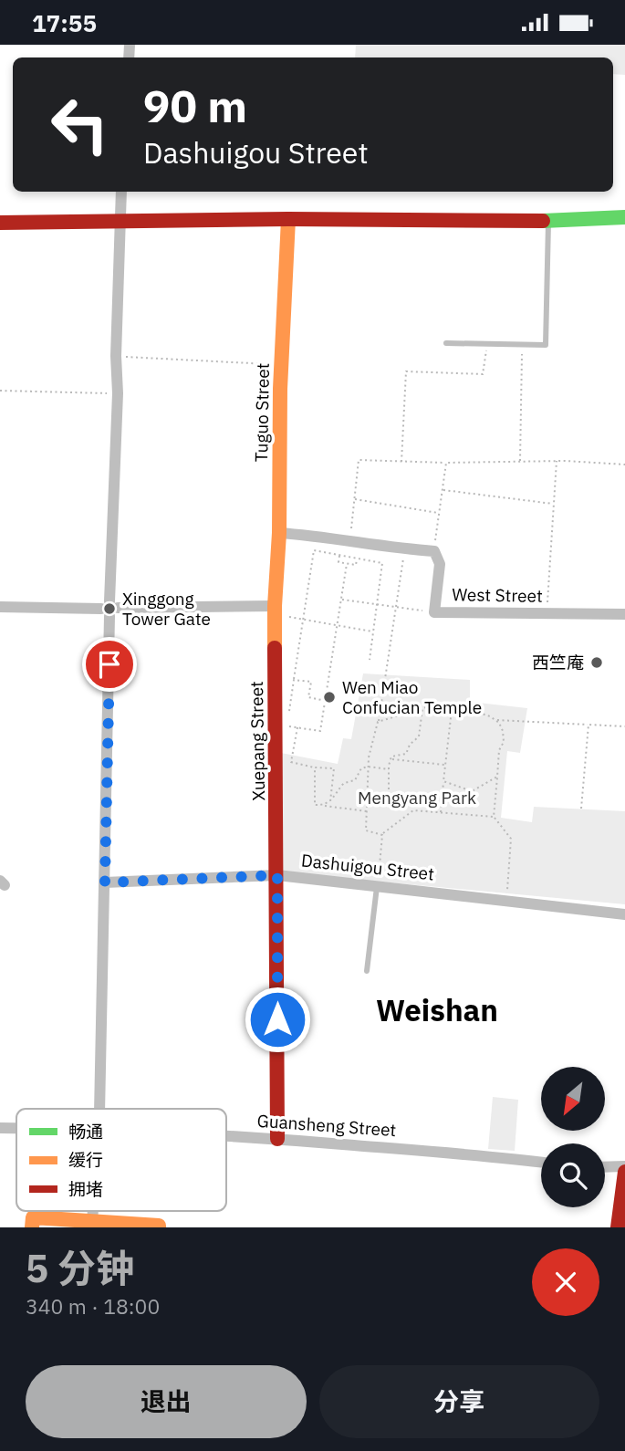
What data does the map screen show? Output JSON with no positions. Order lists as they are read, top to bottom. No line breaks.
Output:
{"streets":{"street":["Tuguo Street","West Street","Xuepang Street","Dashuigou Street","Guansheng Street"]},"crossings":[["Tuguo Street","Xuepang Street"],["Xuepang Street","Dashuigou Street"],["Xuepang Street","Guansheng Street"]],"districts":["Weishan"],"parks":["Mengyang Park"],"places":["Xinggong Tower Gate","西竺庵","Wen Miao Confucian Temple"],"legend":["畅通","缓行","拥堵"],"north":"bottom left","page":{"status":"17:55","turn":["90 m","Dashuigou Street"],"heading":["5 分钟","340 m · 18:00"],"buttons":["退出","分享"]}}
